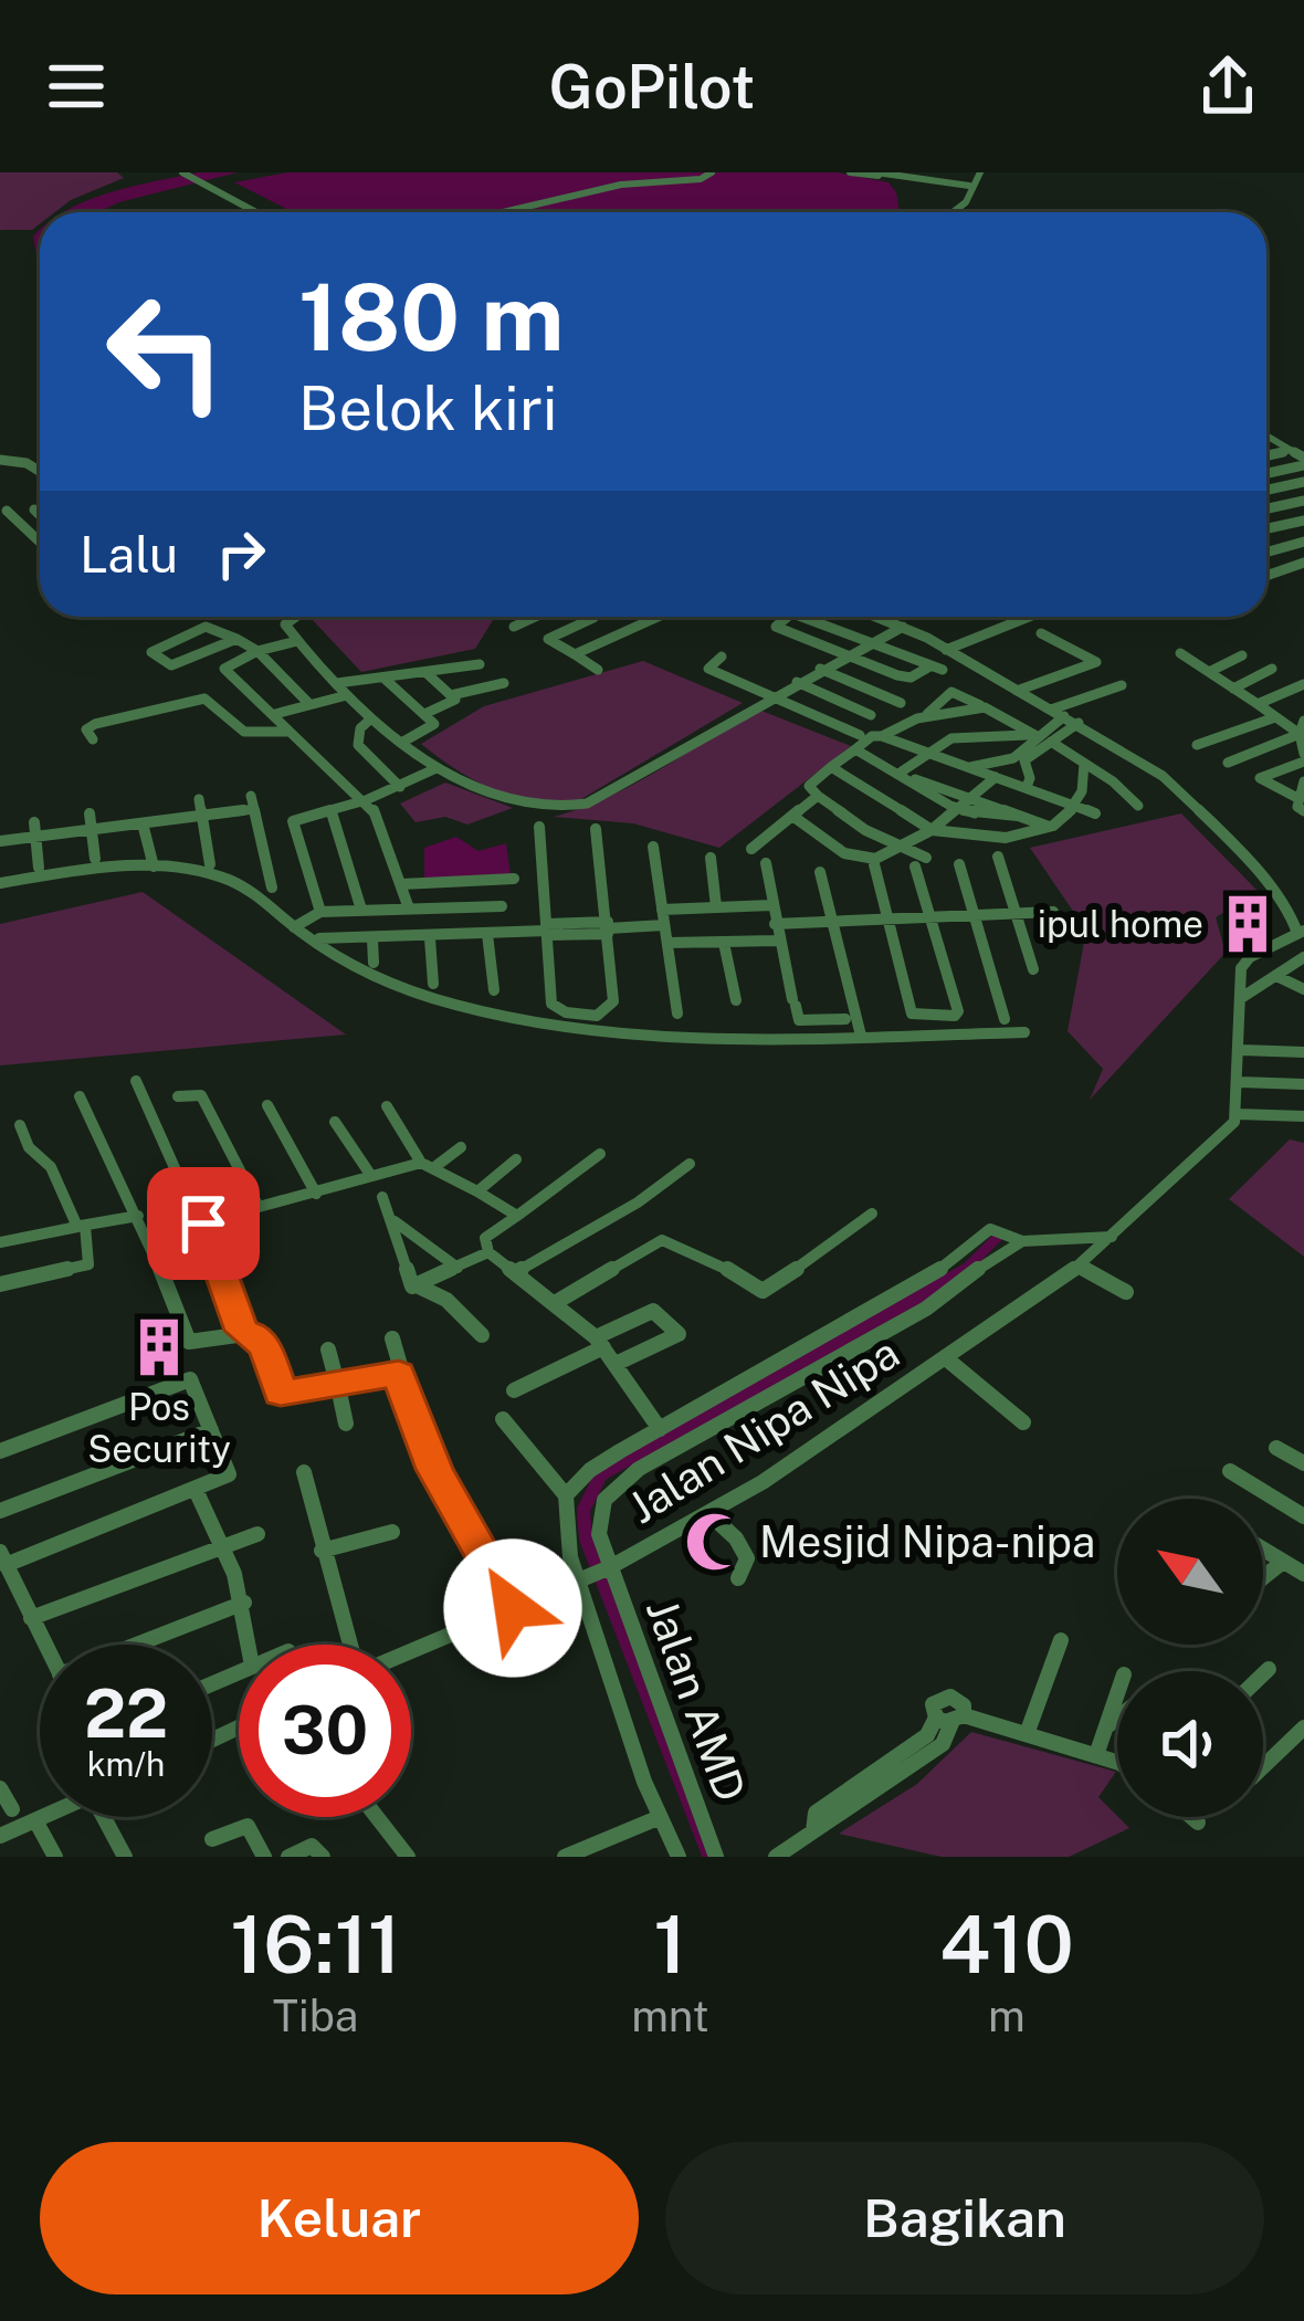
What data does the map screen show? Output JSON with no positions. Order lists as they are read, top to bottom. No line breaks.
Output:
{"streets":{"street":["Jalan Nipa Nipa","Jalan AMD"]},"crossings":[["Jalan Nipa Nipa","Jalan AMD"]],"places":{"building":["ipul home","Pos Security"],"mosque":["Mesjid Nipa-nipa"]},"north":"top left","page":{"header":"GoPilot","turn":["180 m","Belok kiri"],"then":"Lalu","speed":"22 km/h","limit":"30","eta":["16:11","Tiba","1","mnt","410","m"],"buttons":["Keluar","Bagikan"]}}
